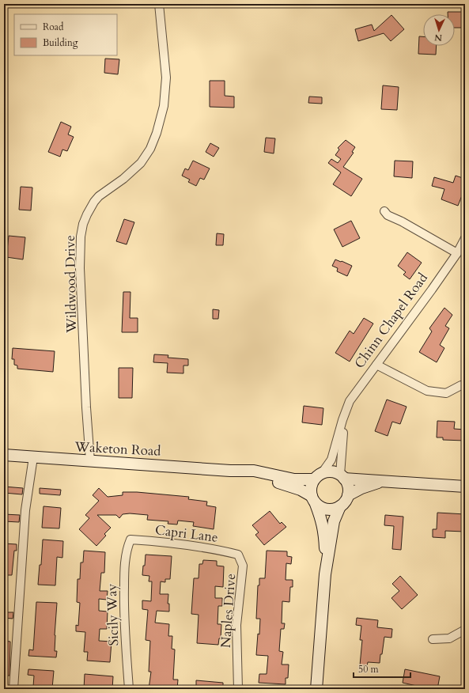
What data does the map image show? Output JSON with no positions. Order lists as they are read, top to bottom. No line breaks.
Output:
{"streets":{"street":["Wildwood Drive","Chinn Chapel Road","Waketon Road","Capri Lane","Naples Drive","Sicily Way"]},"crossings":[["Wildwood Drive","Waketon Road"],["Chinn Chapel Road","Waketon Road"],["Capri Lane","Naples Drive"],["Capri Lane","Sicily Way"]],"legend":["Road","Building"],"scale_bar":"50 m","north":"bottom"}
